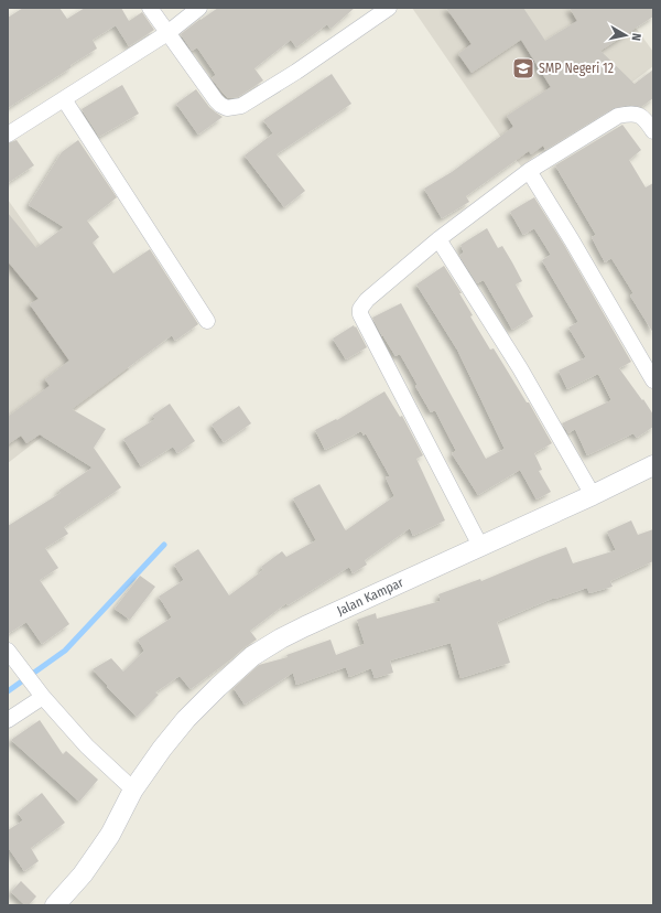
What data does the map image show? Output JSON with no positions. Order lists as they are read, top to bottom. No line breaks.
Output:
{"streets":{"street":["Jalan Kampar"]},"places":{"school or university":["SMP Negeri 12"]},"north":"right"}
